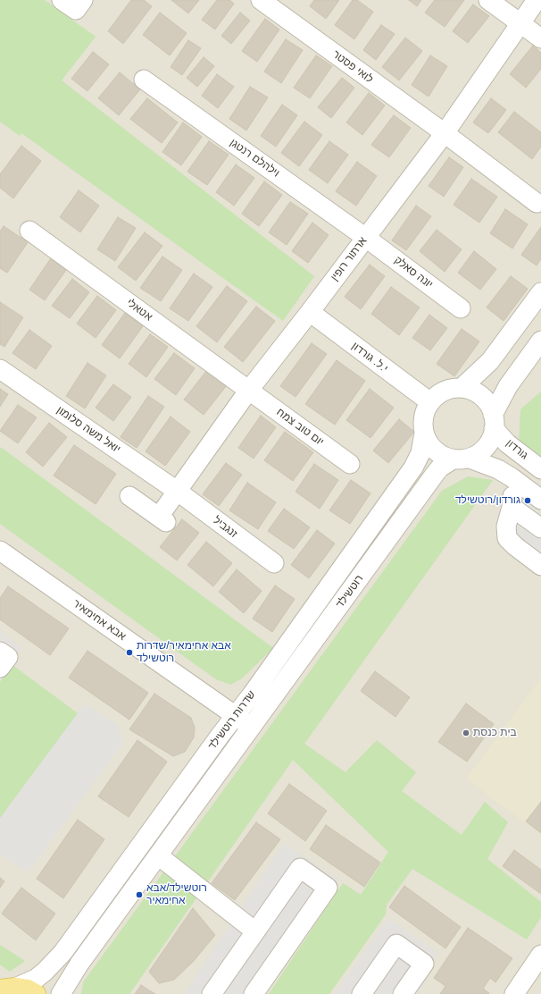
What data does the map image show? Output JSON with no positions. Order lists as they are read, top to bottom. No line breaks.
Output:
{"streets":{"street":["לואי פסטר","וילהלם רנטגן","ארתור רופין","יונה סאלק","אטאלי","י.ל. גורדון","יום טוב צמח","יואל משה סלומון","גורדון","זנגביל","רוטשילד","אבא אחימאיר","שדרות רוטשילד"]},"crossings":[["לואי פסטר","ארתור רופין"],["וילהלם רנטגן","ארתור רופין"],["וילהלם רנטגן","יונה סאלק"],["ארתור רופין","יונה סאלק"],["ארתור רופין","אטאלי"],["ארתור רופין","י.ל. גורדון"],["ארתור רופין","יום טוב צמח"],["ארתור רופין","יואל משה סלומון"],["ארתור רופין","זנגביל"],["אטאלי","יום טוב צמח"],["י.ל. גורדון","גורדון"],["י.ל. גורדון","רוטשילד"],["י.ל. גורדון","שדרות רוטשילד"],["יואל משה סלומון","זנגביל"],["גורדון","רוטשילד"],["גורדון","שדרות רוטשילד"],["רוטשילד","אבא אחימאיר"],["רוטשילד","שדרות רוטשילד"],["אבא אחימאיר","שדרות רוטשילד"]],"places":["גורדון/רוטשילד","אבא אחימאיר/שדרות רוטשילד","בית כנסת","רוטשילד/אבא אחימאיר"]}
